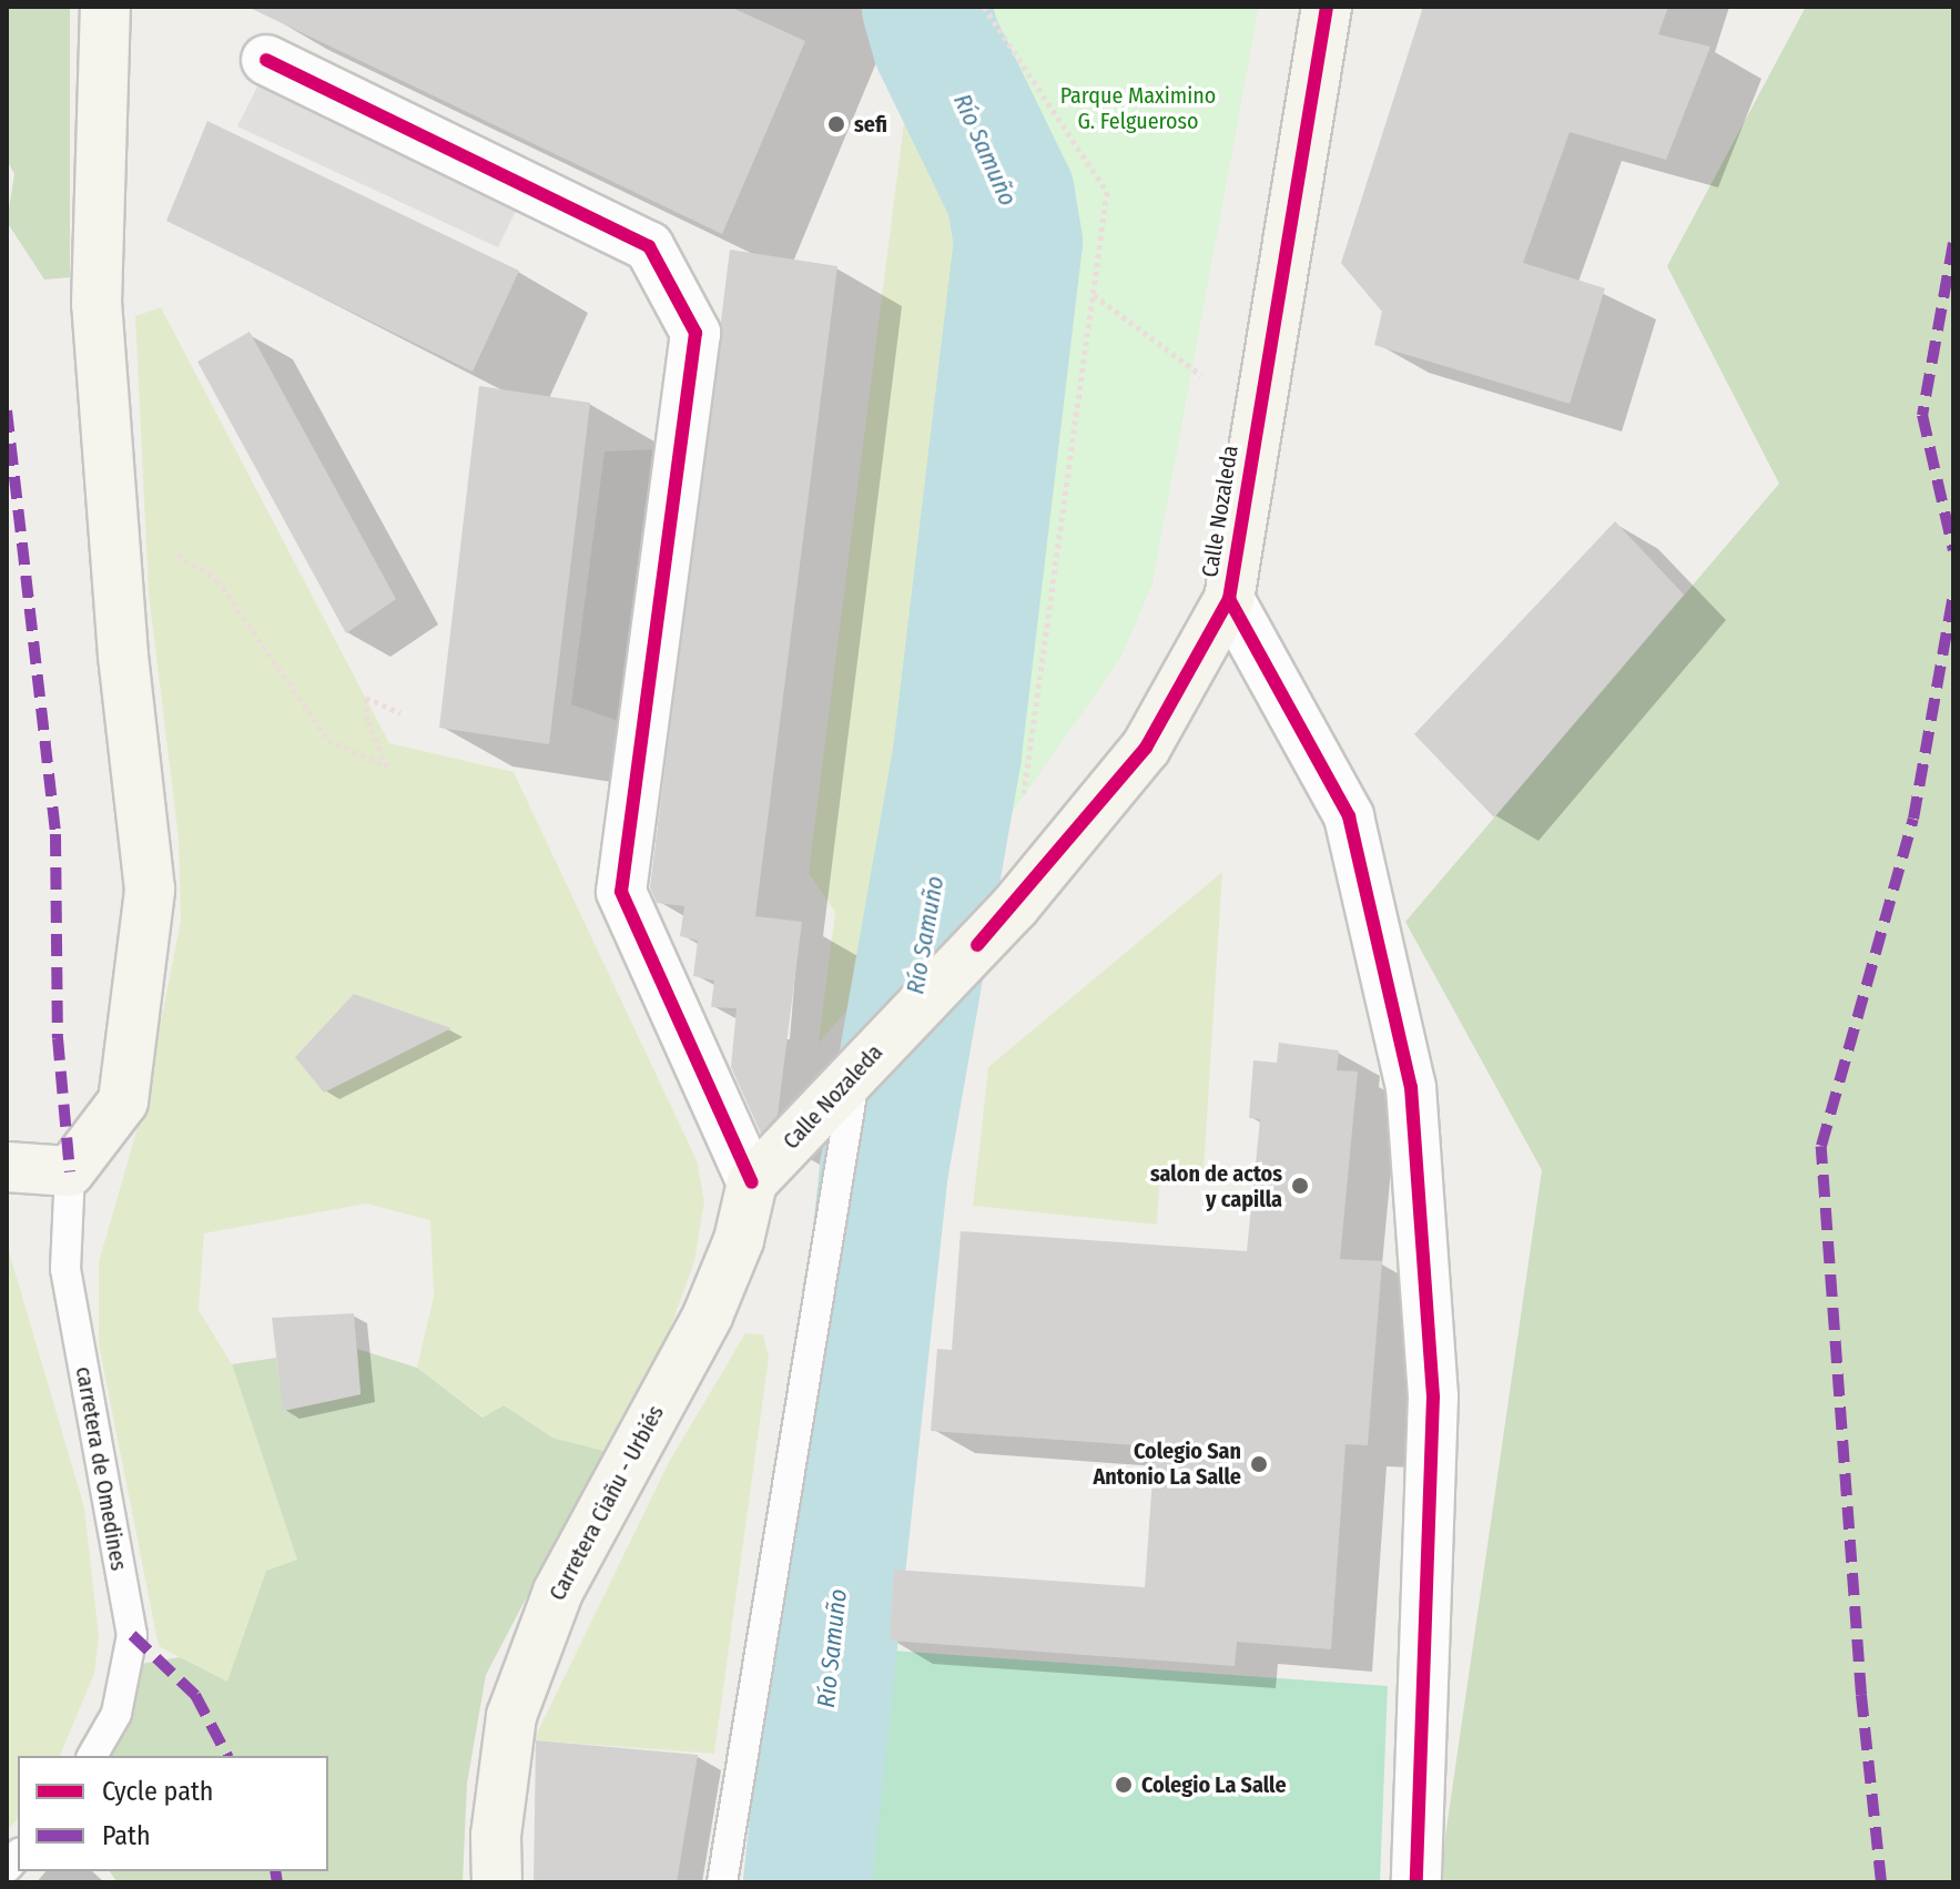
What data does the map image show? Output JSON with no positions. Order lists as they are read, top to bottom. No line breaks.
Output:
{"streets":{"street":["Calle Nozaleda","Carretera Ciañu - Urbiés"],"lane":["carretera de Omedines"]},"crossings":[["Calle Nozaleda","Carretera Ciañu - Urbiés"]],"water":["Río Samuño"],"parks":["Parque Maximino G. Felgueroso"],"places":["sefi","salon de actos y capilla","Colegio San Antonio La Salle","Colegio La Salle"],"legend":["Cycle path","Path"]}
